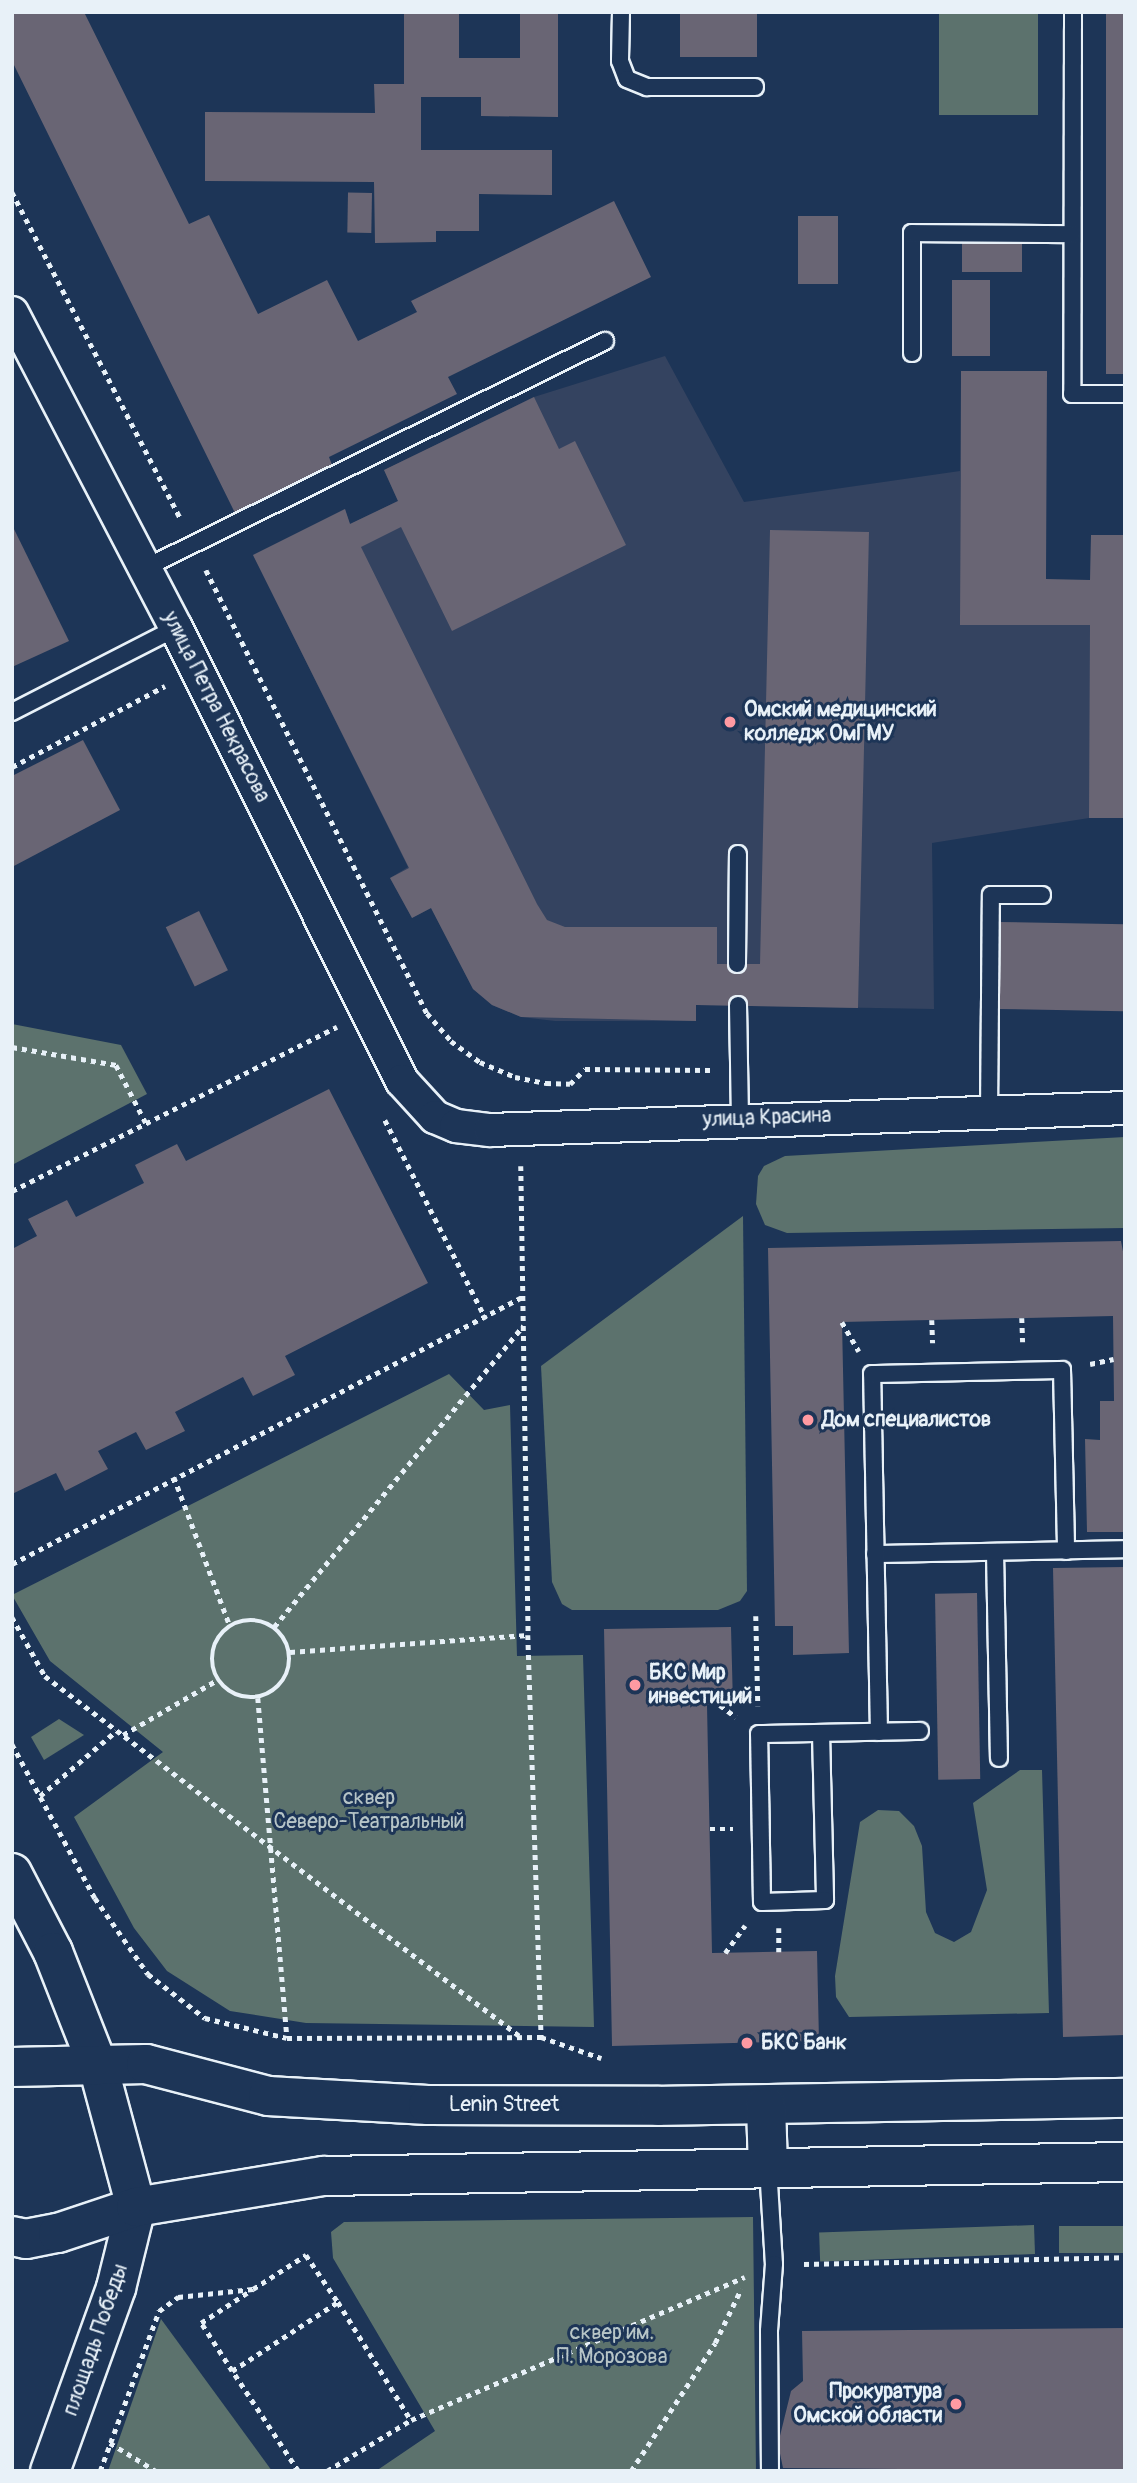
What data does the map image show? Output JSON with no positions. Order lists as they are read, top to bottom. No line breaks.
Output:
{"streets":{"main road":["Lenin Street","площадь Победы"],"street":["улица Петра Некрасова","улица Красина"]},"crossings":[["улица Петра Некрасова","улица Красина"],["Lenin Street","площадь Победы"]],"parks":["сквер Северо-Театральный","сквер им. П. Морозова"],"places":["Омский медицинский колледж ОмГМУ","Дом специалистов","БКС Мир инвестиций","БКС Банк","Прокуратура Омской области"]}
